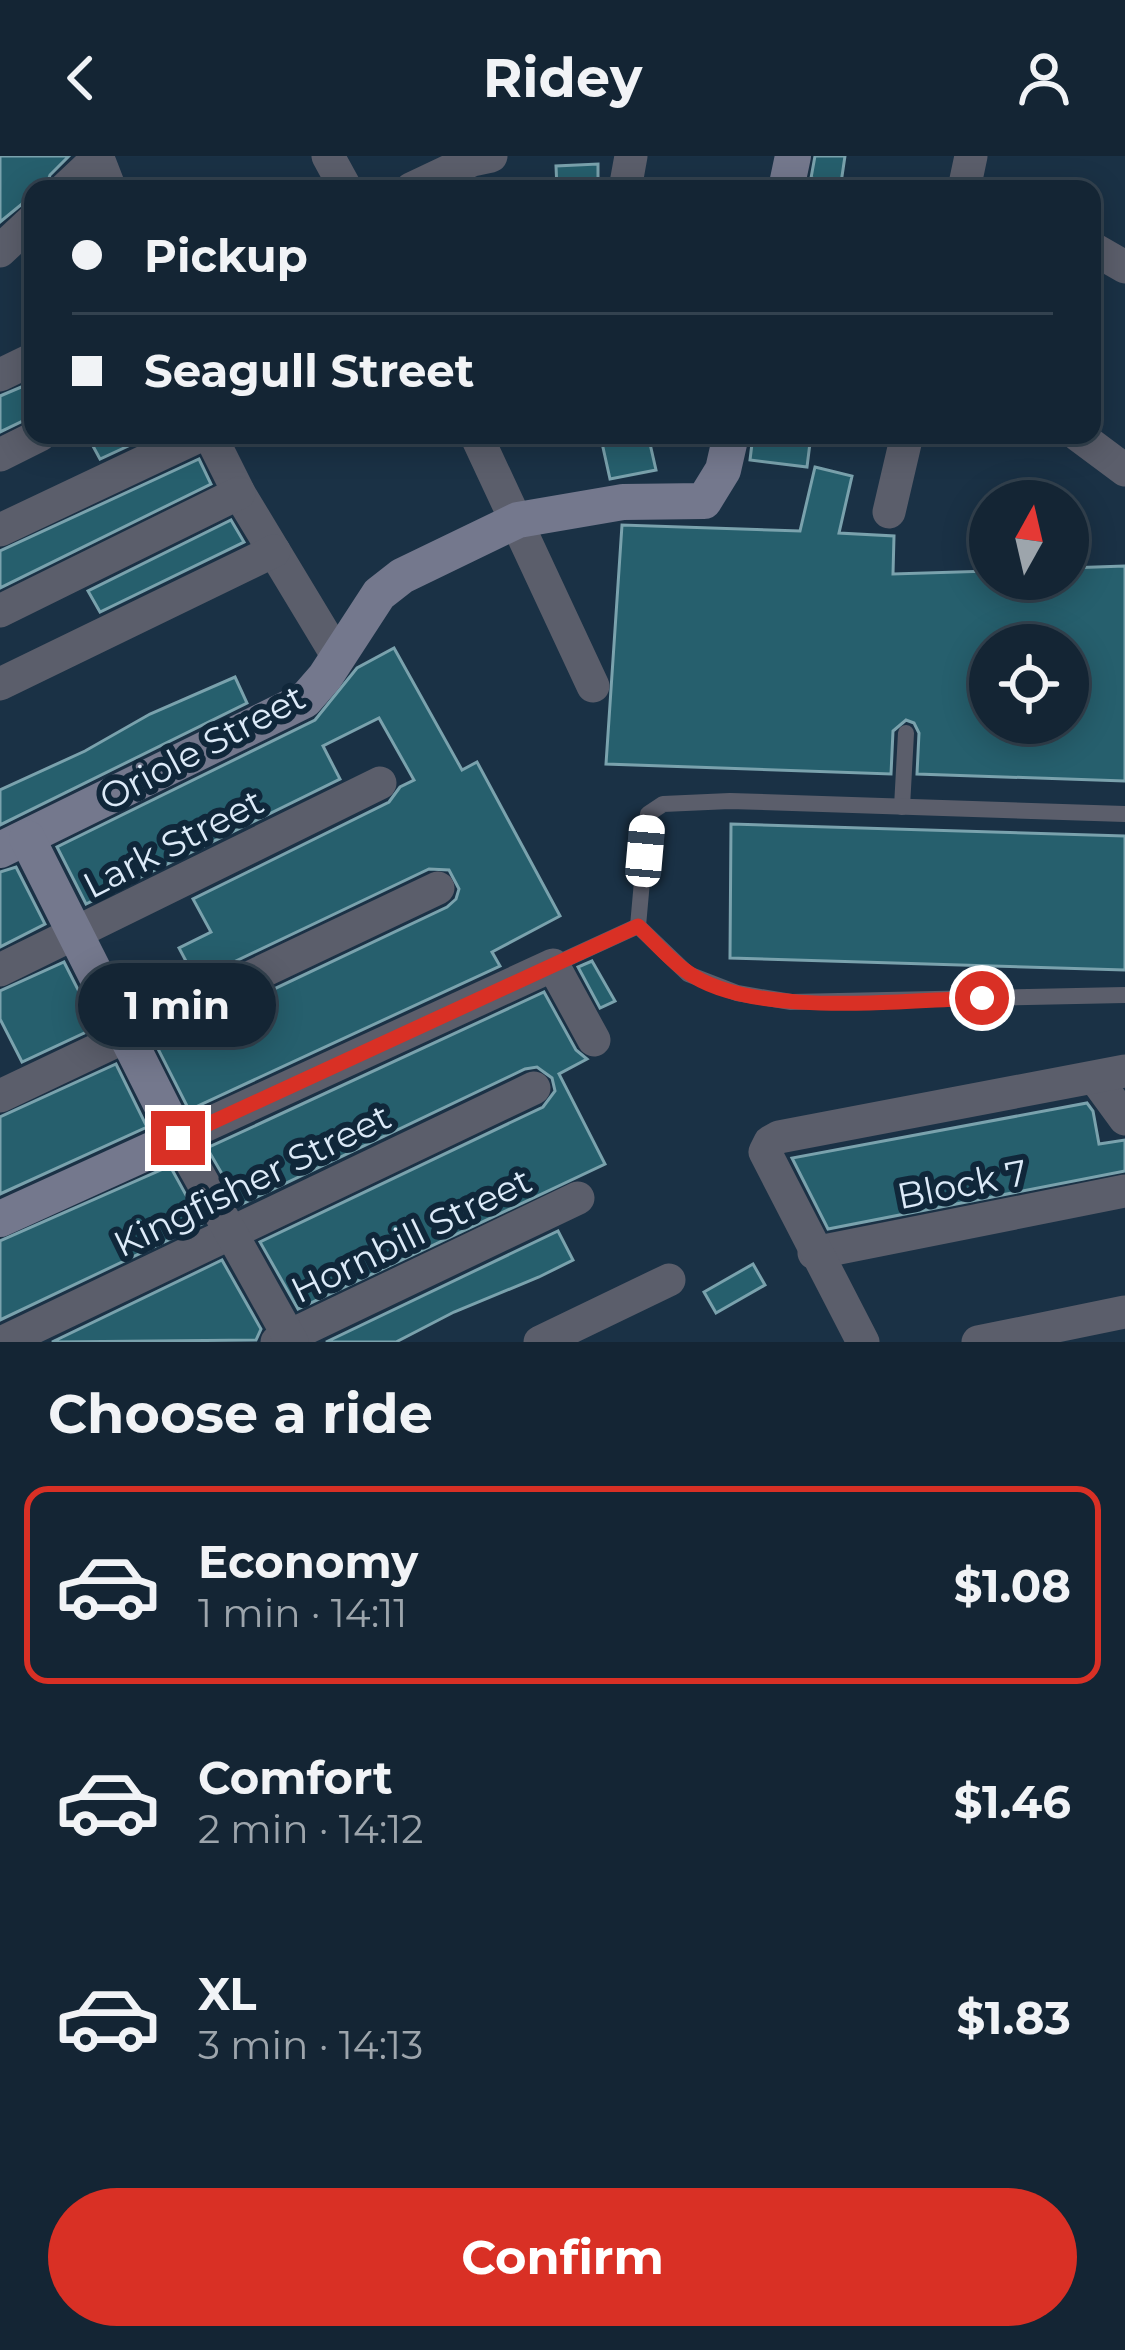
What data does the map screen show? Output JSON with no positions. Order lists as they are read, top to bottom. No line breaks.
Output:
{"streets":{"street":["Oriole Street","Lark Street","Kingfisher Street","Block 7","Hornbill Street"]},"north":"top","page":{"header":"Ridey","banner":["Pickup","Seagull Street"],"bubble":"1 min","heading":"Choose a ride","list":[{"name":"Economy","note":"1 min · 14:11","value":"$1.08"},{"name":"Comfort","note":"2 min · 14:12","value":"$1.46"},{"name":"XL","note":"3 min · 14:13","value":"$1.83"}],"buttons":"Confirm"}}
